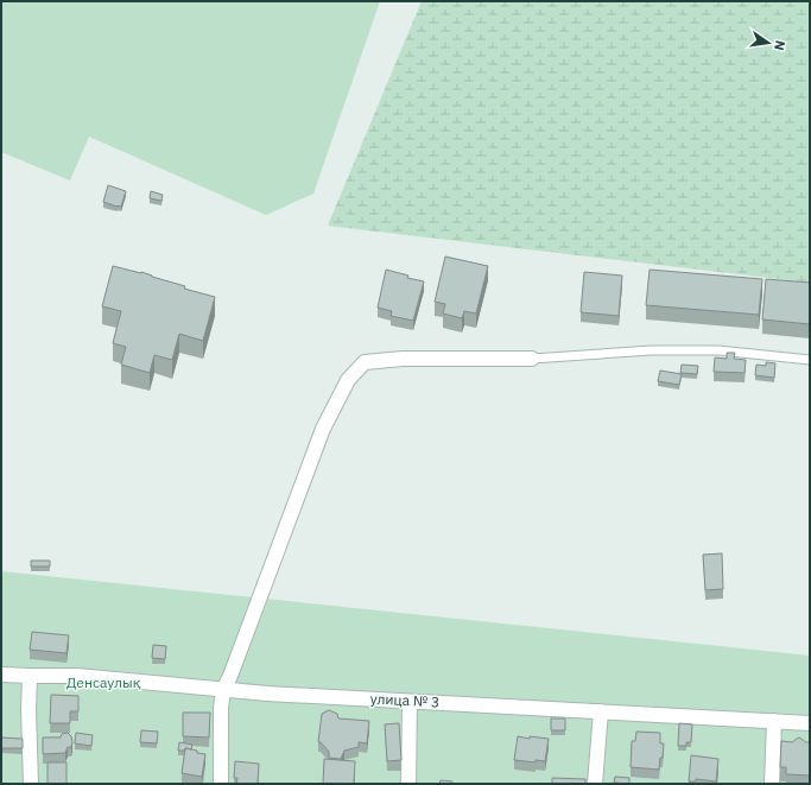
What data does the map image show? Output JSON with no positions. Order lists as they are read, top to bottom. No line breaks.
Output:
{"streets":{"street":["улица № 3"]},"parks":["Денсаулық"],"north":"right"}
